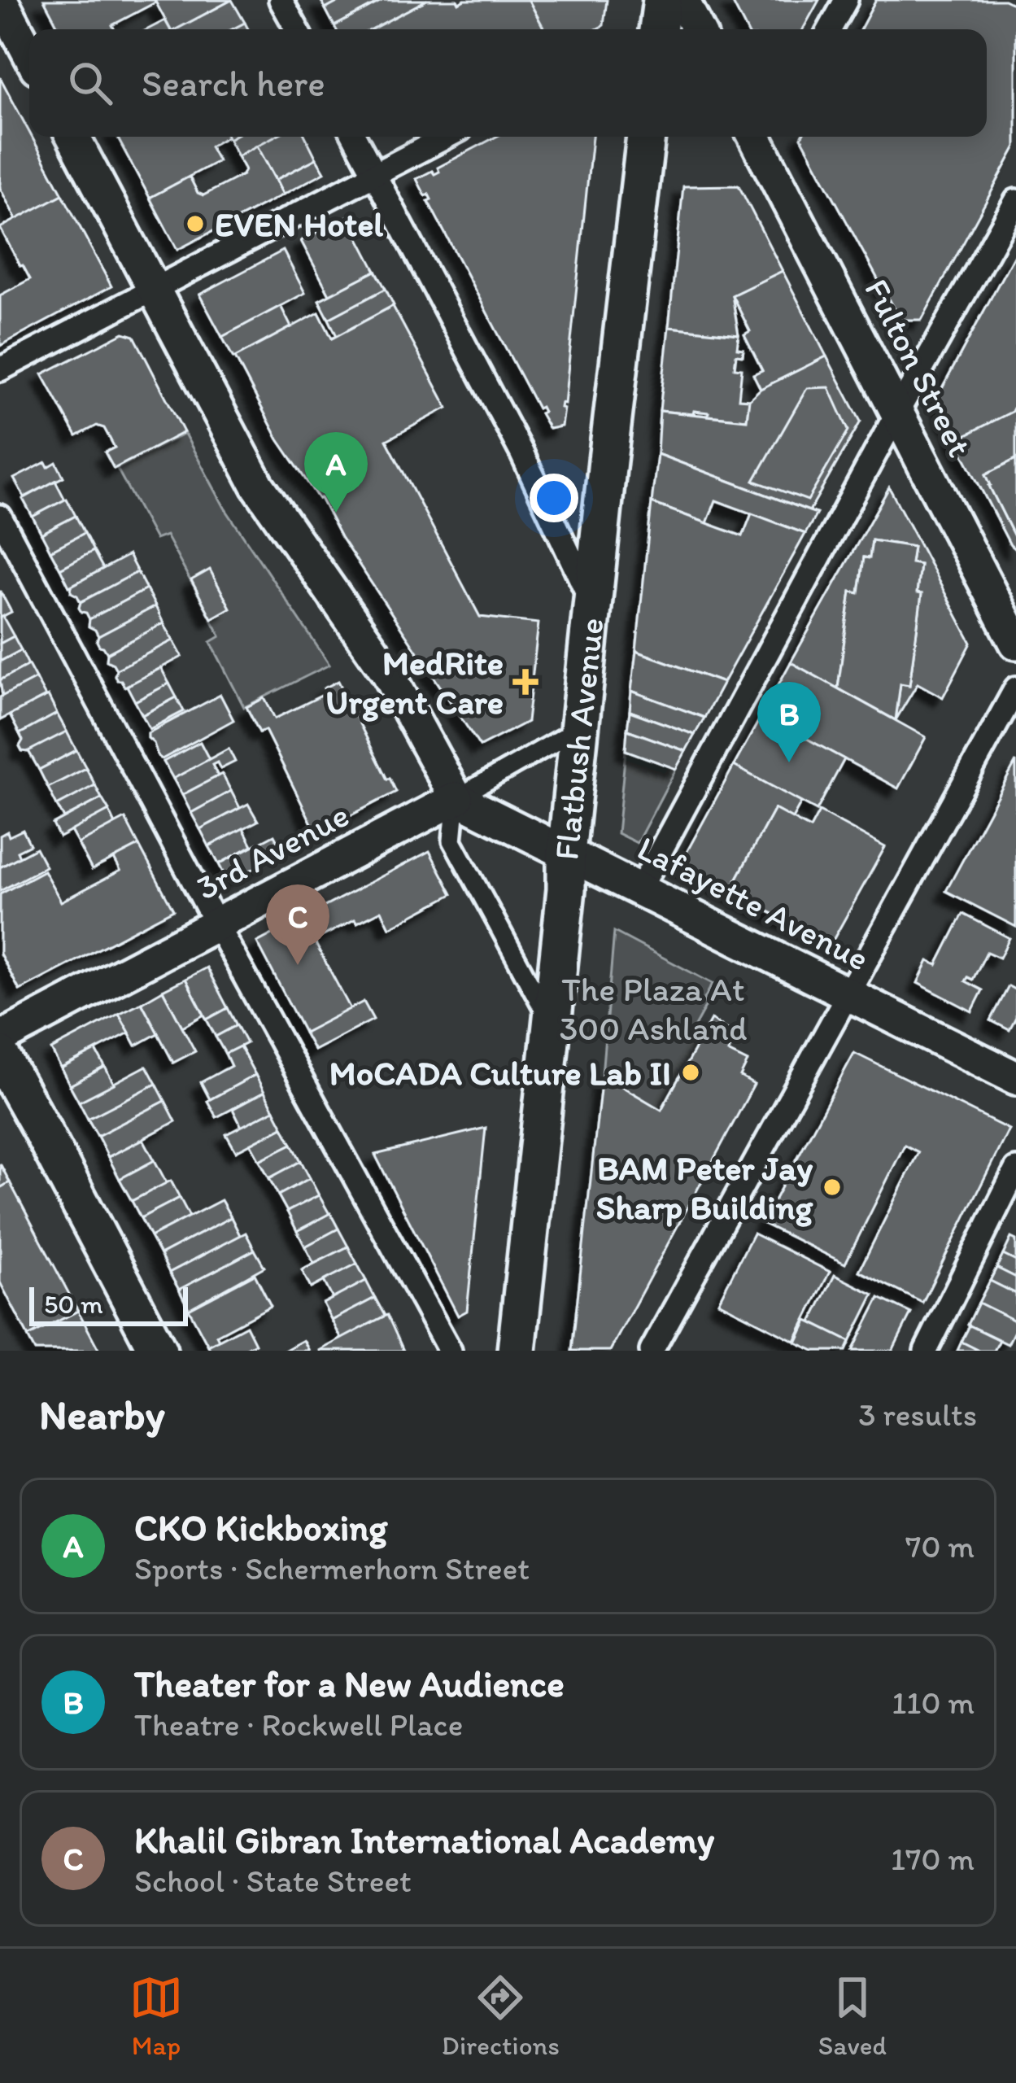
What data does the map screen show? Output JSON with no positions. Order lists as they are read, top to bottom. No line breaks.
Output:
{"streets":{"main road":["Fulton Street","Flatbush Avenue","3rd Avenue","Lafayette Avenue"]},"crossings":[["Flatbush Avenue","3rd Avenue"],["Flatbush Avenue","Lafayette Avenue"],["3rd Avenue","Lafayette Avenue"]],"parks":["The Plaza At 300 Ashland"],"places":{"other":["EVEN Hotel","MoCADA Culture Lab II","BAM Peter Jay Sharp Building"],"health":["MedRite Urgent Care"]},"scale_bar":"50 m","page":{"search":"Search here","pins":["A","B","C"],"scale":"50 m","heading":["Nearby","3 results"],"list":[{"mark":"A","name":"CKO Kickboxing","note":"Sports · Schermerhorn Street","value":"70 m"},{"mark":"B","name":"Theater for a New Audience","note":"Theatre · Rockwell Place","value":"110 m"},{"mark":"C","name":"Khalil Gibran International Academy","note":"School · State Street","value":"170 m"}],"nav":["Map","Directions","Saved"]}}
